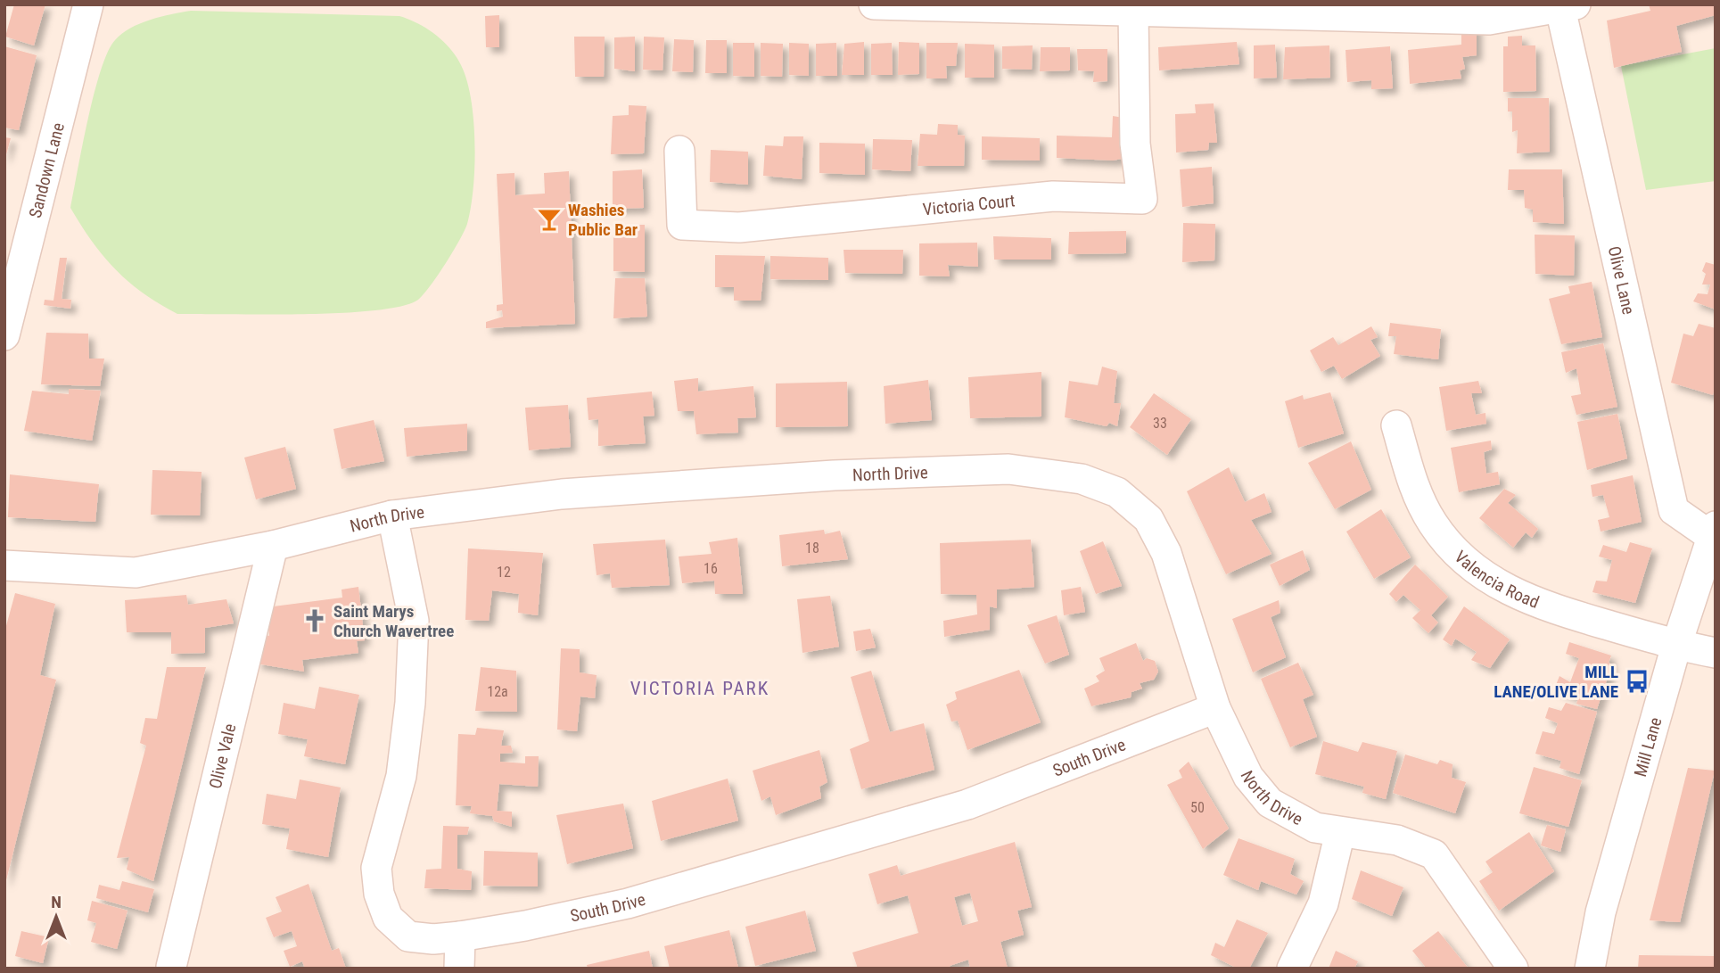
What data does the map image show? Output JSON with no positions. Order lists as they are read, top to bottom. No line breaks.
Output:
{"streets":{"street":["Sandown Lane","Victoria Court","Olive Lane","North Drive","Valencia Road","Mill Lane","Olive Vale","South Drive"]},"crossings":[["Olive Lane","Mill Lane"],["North Drive","Olive Vale"],["North Drive","South Drive"],["Valencia Road","Mill Lane"]],"districts":["VICTORIA PARK"],"places":{"bar":["Washies Public Bar"],"church":["Saint Marys Church Wavertree"],"bus stop":["MILL LANE/OLIVE LANE"]},"house_numbers":["33","18","16","12","12a","50"],"north":"top"}
